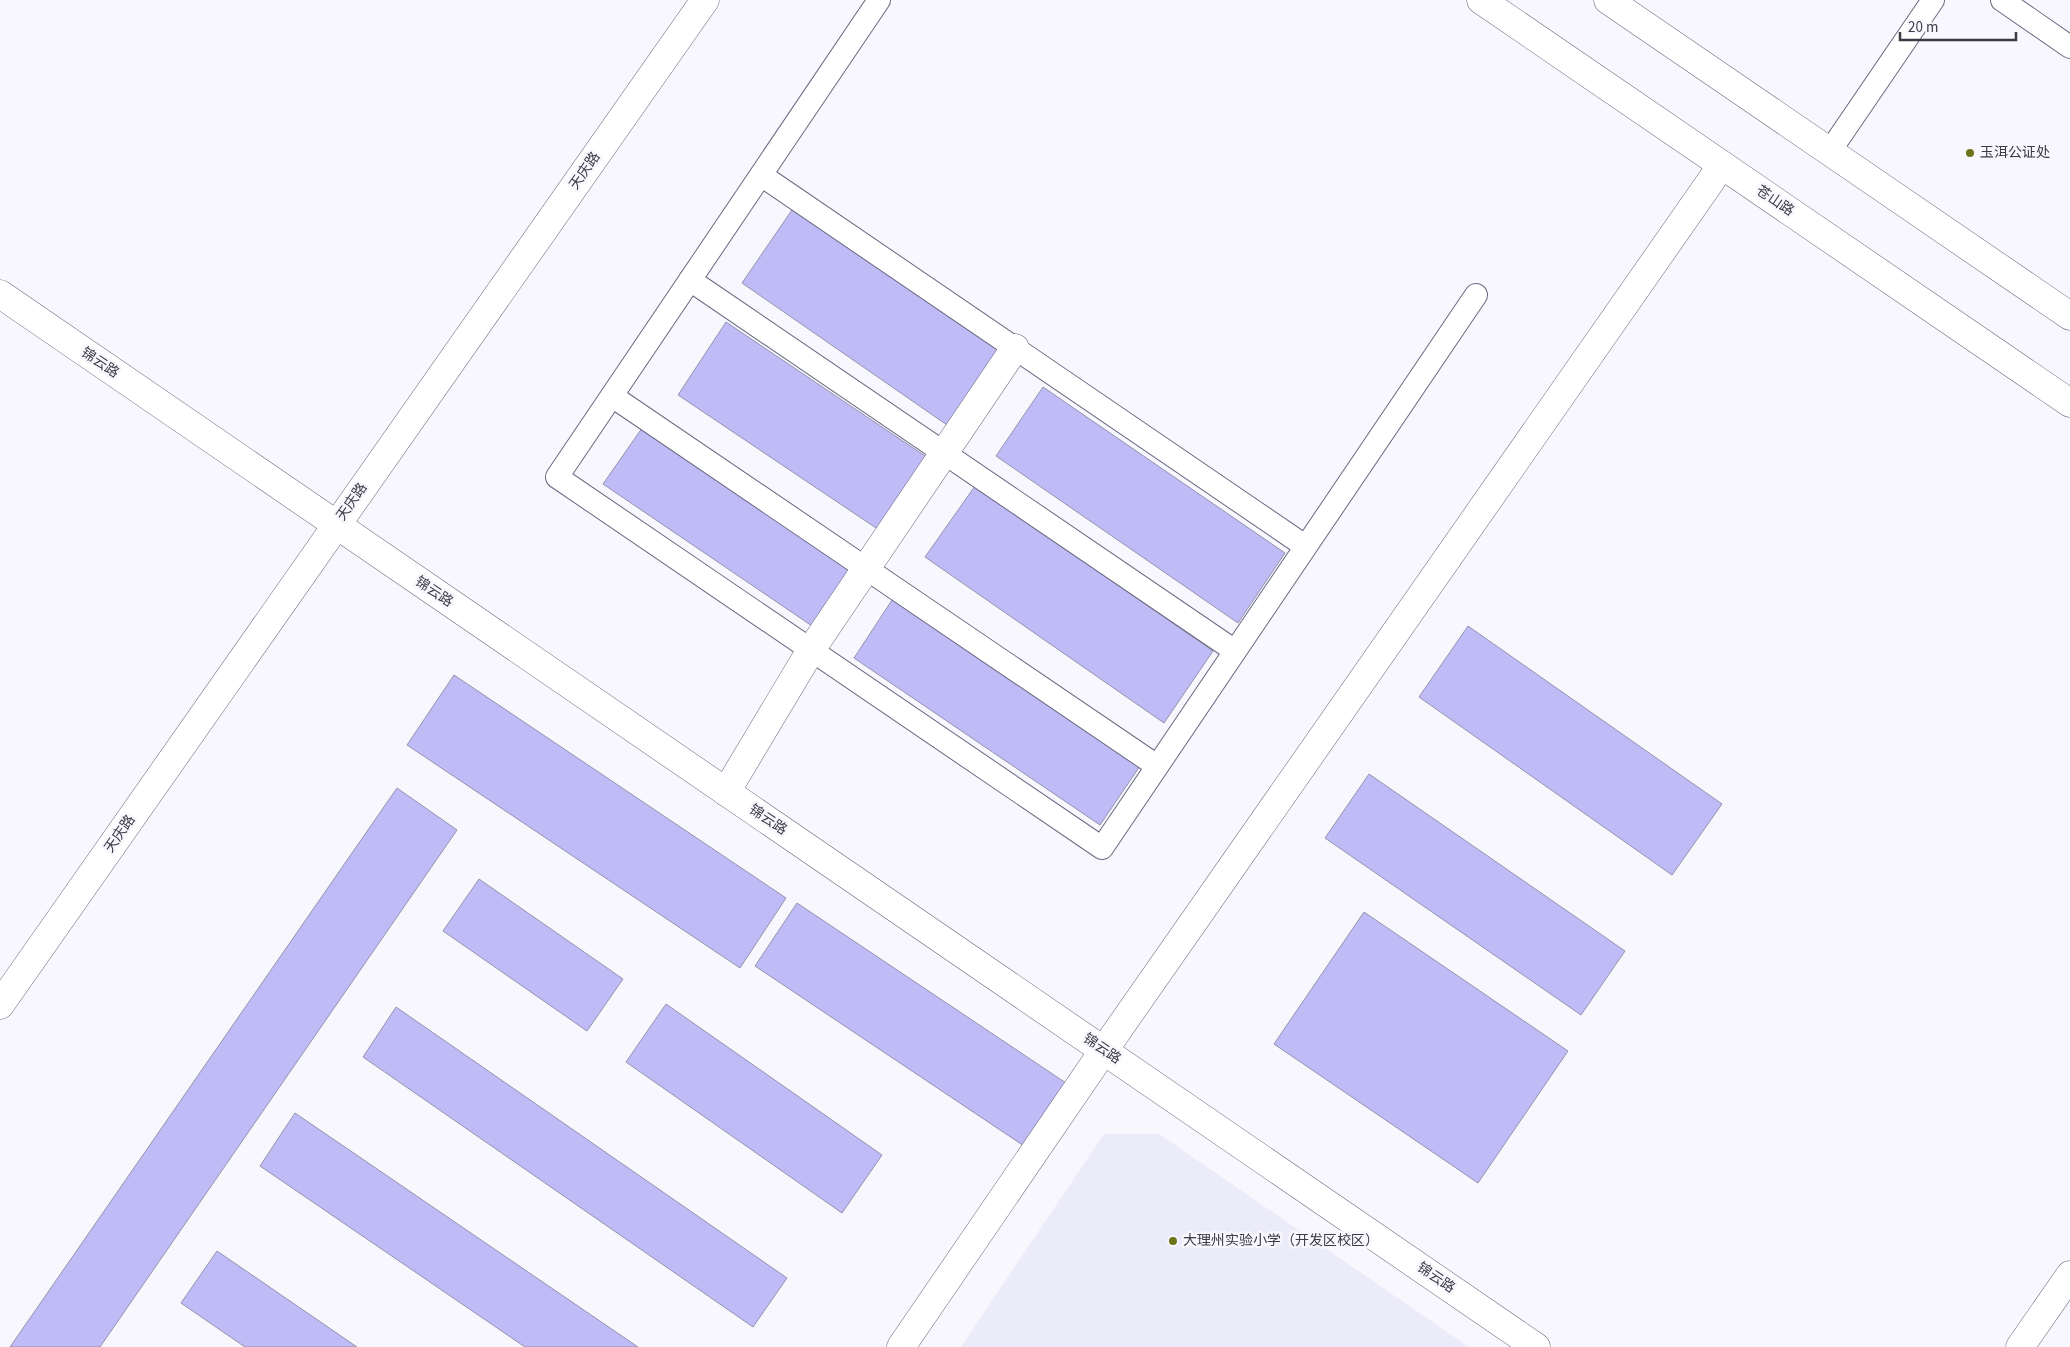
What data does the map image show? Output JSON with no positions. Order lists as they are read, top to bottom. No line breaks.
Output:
{"streets":{"street":["天庆路","苍山路","锦云路"]},"crossings":[["天庆路","锦云路"]],"places":["玉洱公证处","大理州实验小学（开发区校区）"],"scale_bar":"20 m"}
